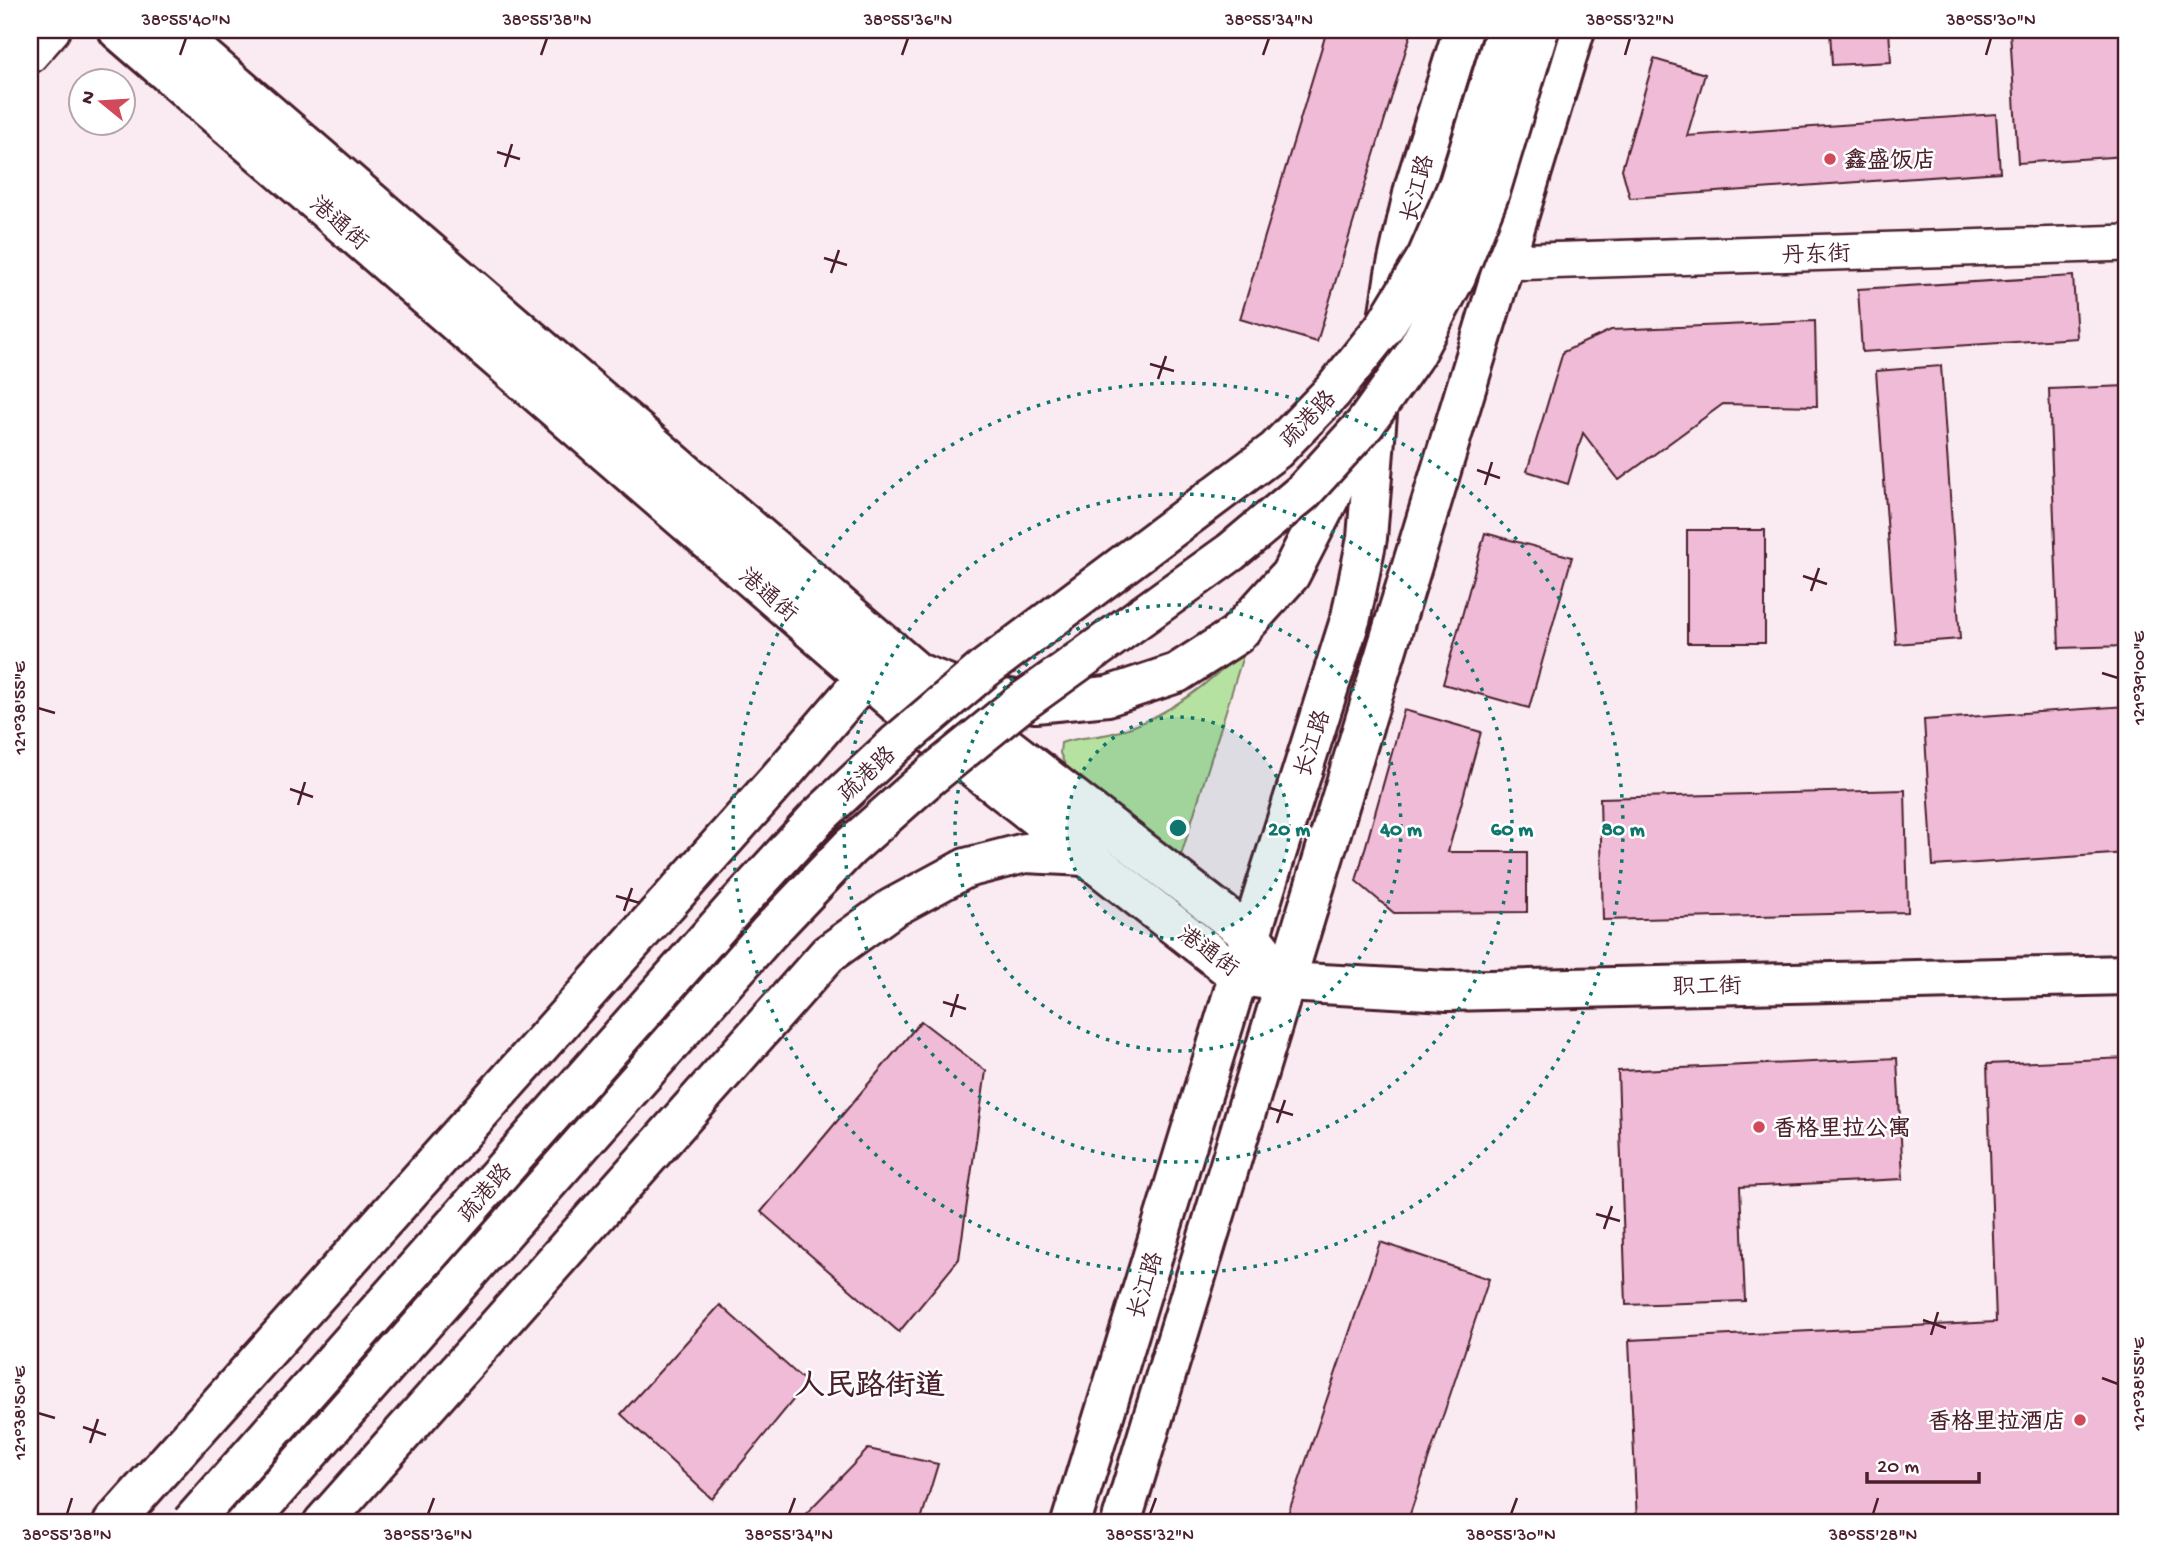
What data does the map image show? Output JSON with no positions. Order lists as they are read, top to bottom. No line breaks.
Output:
{"streets":{"main road":["长江路","港通街","疏港路","职工街"],"street":["丹东街"]},"crossings":[["长江路","港通街"],["长江路","丹东街"],["长江路","职工街"],["港通街","职工街"]],"districts":["人民路街道"],"places":["鑫盛饭店","香格里拉公寓","香格里拉酒店"],"scale_bar":"20 m","north":"left","coordinates":["38°55'40\"N","38°55'38\"N","38°55'36\"N","38°55'34\"N","38°55'32\"N","38°55'30\"N","121°39'00\"E","121°38'55\"E","121°38'50\"E","38°55'28\"N"],"rings":["20 m","40 m","60 m","80 m"]}
